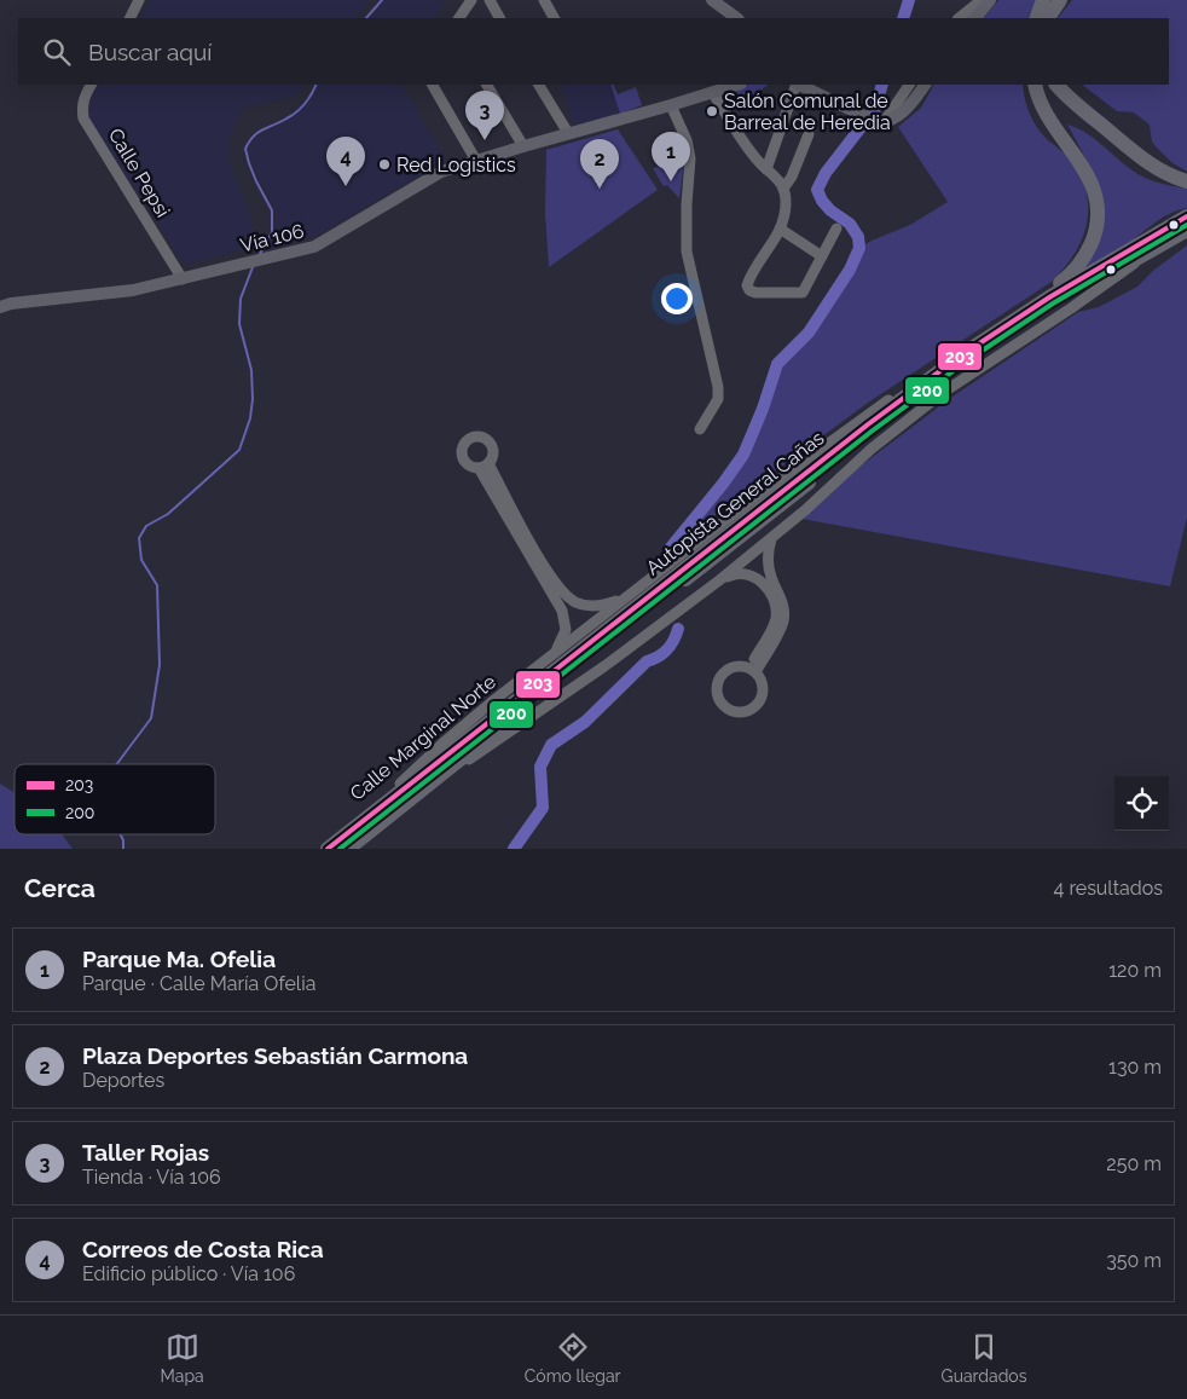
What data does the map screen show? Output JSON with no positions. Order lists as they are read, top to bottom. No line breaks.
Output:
{"streets":{"highway":["Autopista General Cañas"],"main road":["Vía 106"],"street":["Calle Pepsi","Calle Marginal Norte"]},"crossings":[["Calle Pepsi","Vía 106"]],"places":["Salón Comunal de Barreal de Heredia","Red Logistics"],"lines":["transit line 203","transit line 200"],"legend":["203","200"],"page":{"search":"Buscar aquí","pins":["3","1","4","2"],"heading":["Cerca","4 resultados"],"list":[{"mark":"1","name":"Parque Ma. Ofelia","note":"Parque · Calle María Ofelia","value":"120 m"},{"mark":"2","name":"Plaza Deportes Sebastián Carmona","note":"Deportes","value":"130 m"},{"mark":"3","name":"Taller Rojas","note":"Tienda · Vía 106","value":"250 m"},{"mark":"4","name":"Correos de Costa Rica","note":"Edificio público · Vía 106","value":"350 m"}],"nav":["Mapa","Cómo llegar","Guardados"]}}
